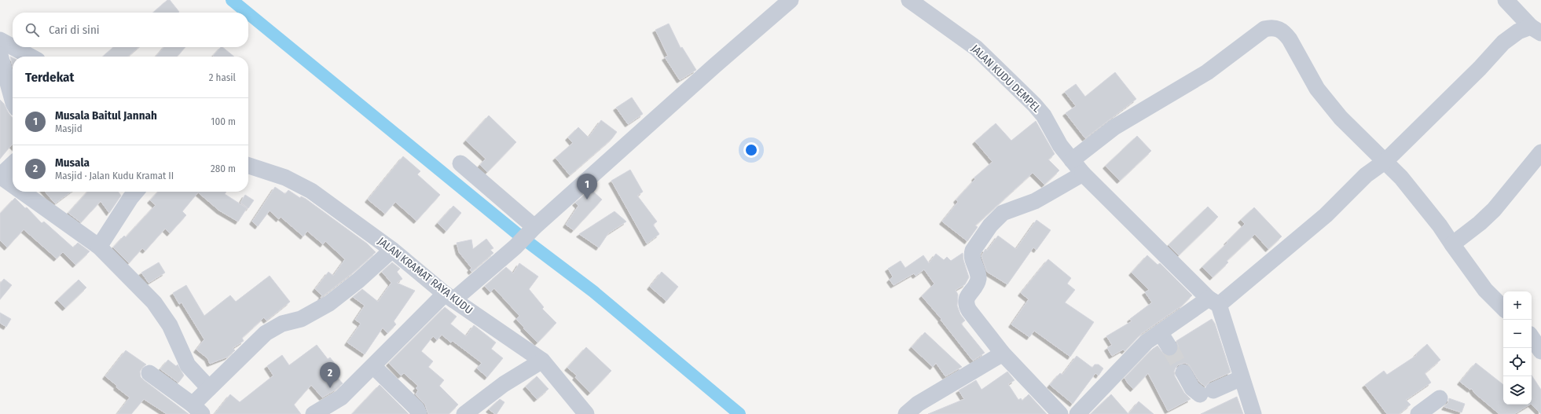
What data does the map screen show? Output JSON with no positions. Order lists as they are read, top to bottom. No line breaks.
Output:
{"streets":{"street":["JALAN KUDU DEMPEL","JALAN KRAMAT RAYA KUDU"]},"page":{"search":"Cari di sini","heading":["Terdekat","2 hasil"],"list":[{"mark":"1","name":"Musala Baitul Jannah","note":"Masjid","value":"100 m"},{"mark":"2","name":"Musala","note":"Masjid · Jalan Kudu Kramat II","value":"280 m"}],"pins":["1","2"],"map_buttons":["+","−"]}}
